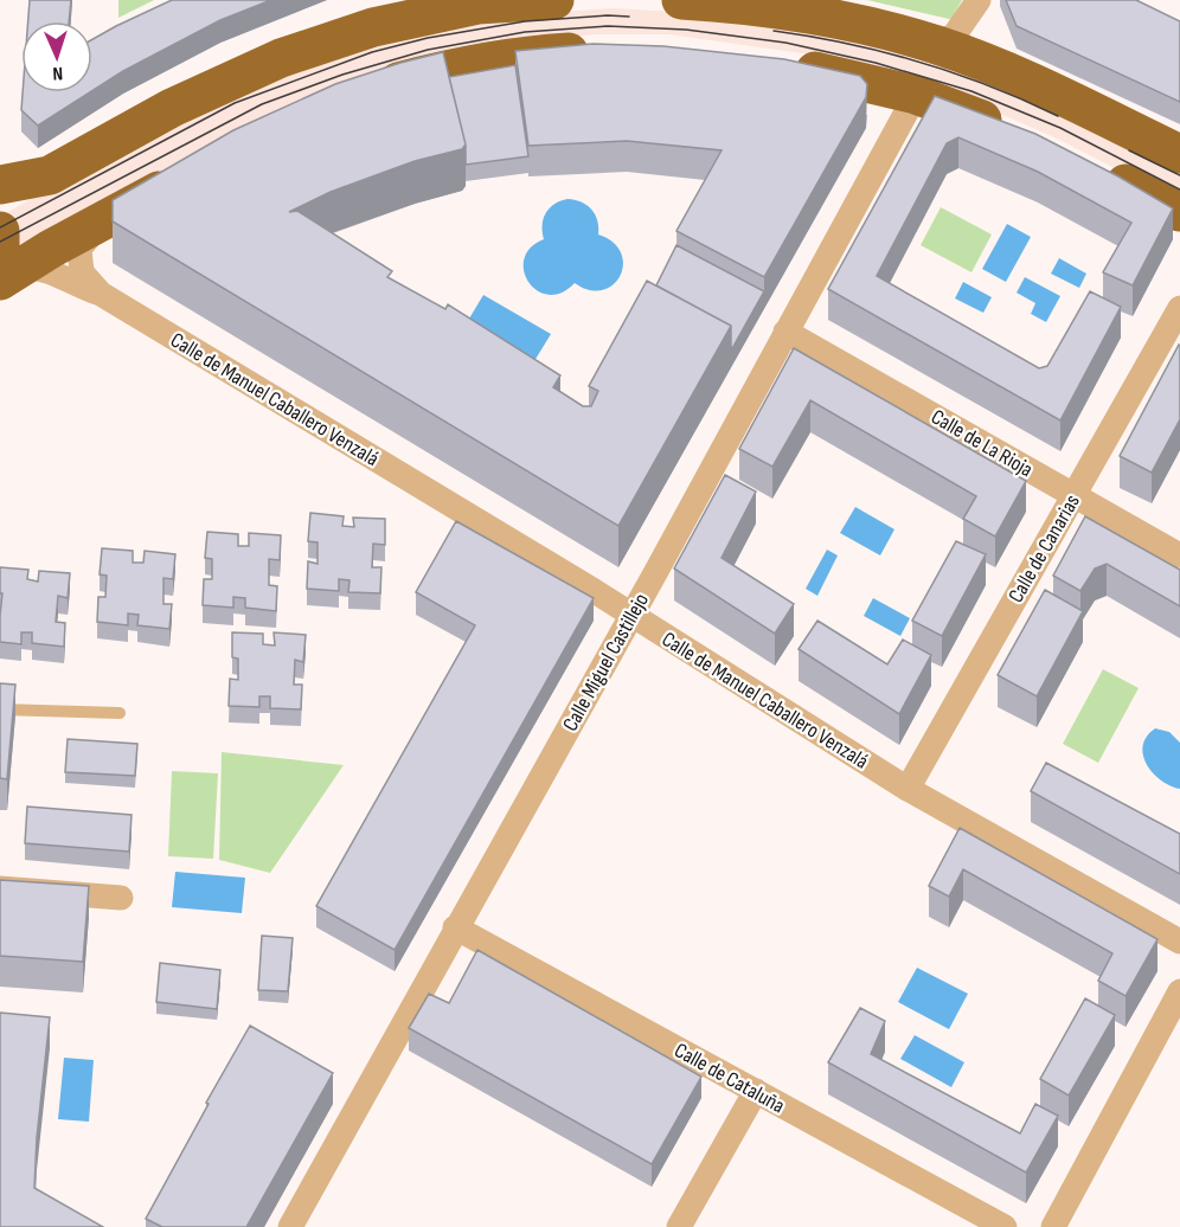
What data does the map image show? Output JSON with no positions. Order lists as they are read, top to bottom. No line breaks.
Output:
{"streets":{"street":["Calle de Manuel Caballero Venzalá","Calle de La Rioja","Calle de Canarias","Calle Miguel Castillejo","Calle de Cataluña"]},"crossings":[["Calle de Manuel Caballero Venzalá","Calle de Canarias"],["Calle de Manuel Caballero Venzalá","Calle Miguel Castillejo"],["Calle de La Rioja","Calle de Canarias"],["Calle de La Rioja","Calle Miguel Castillejo"],["Calle Miguel Castillejo","Calle de Cataluña"]],"north":"bottom"}
